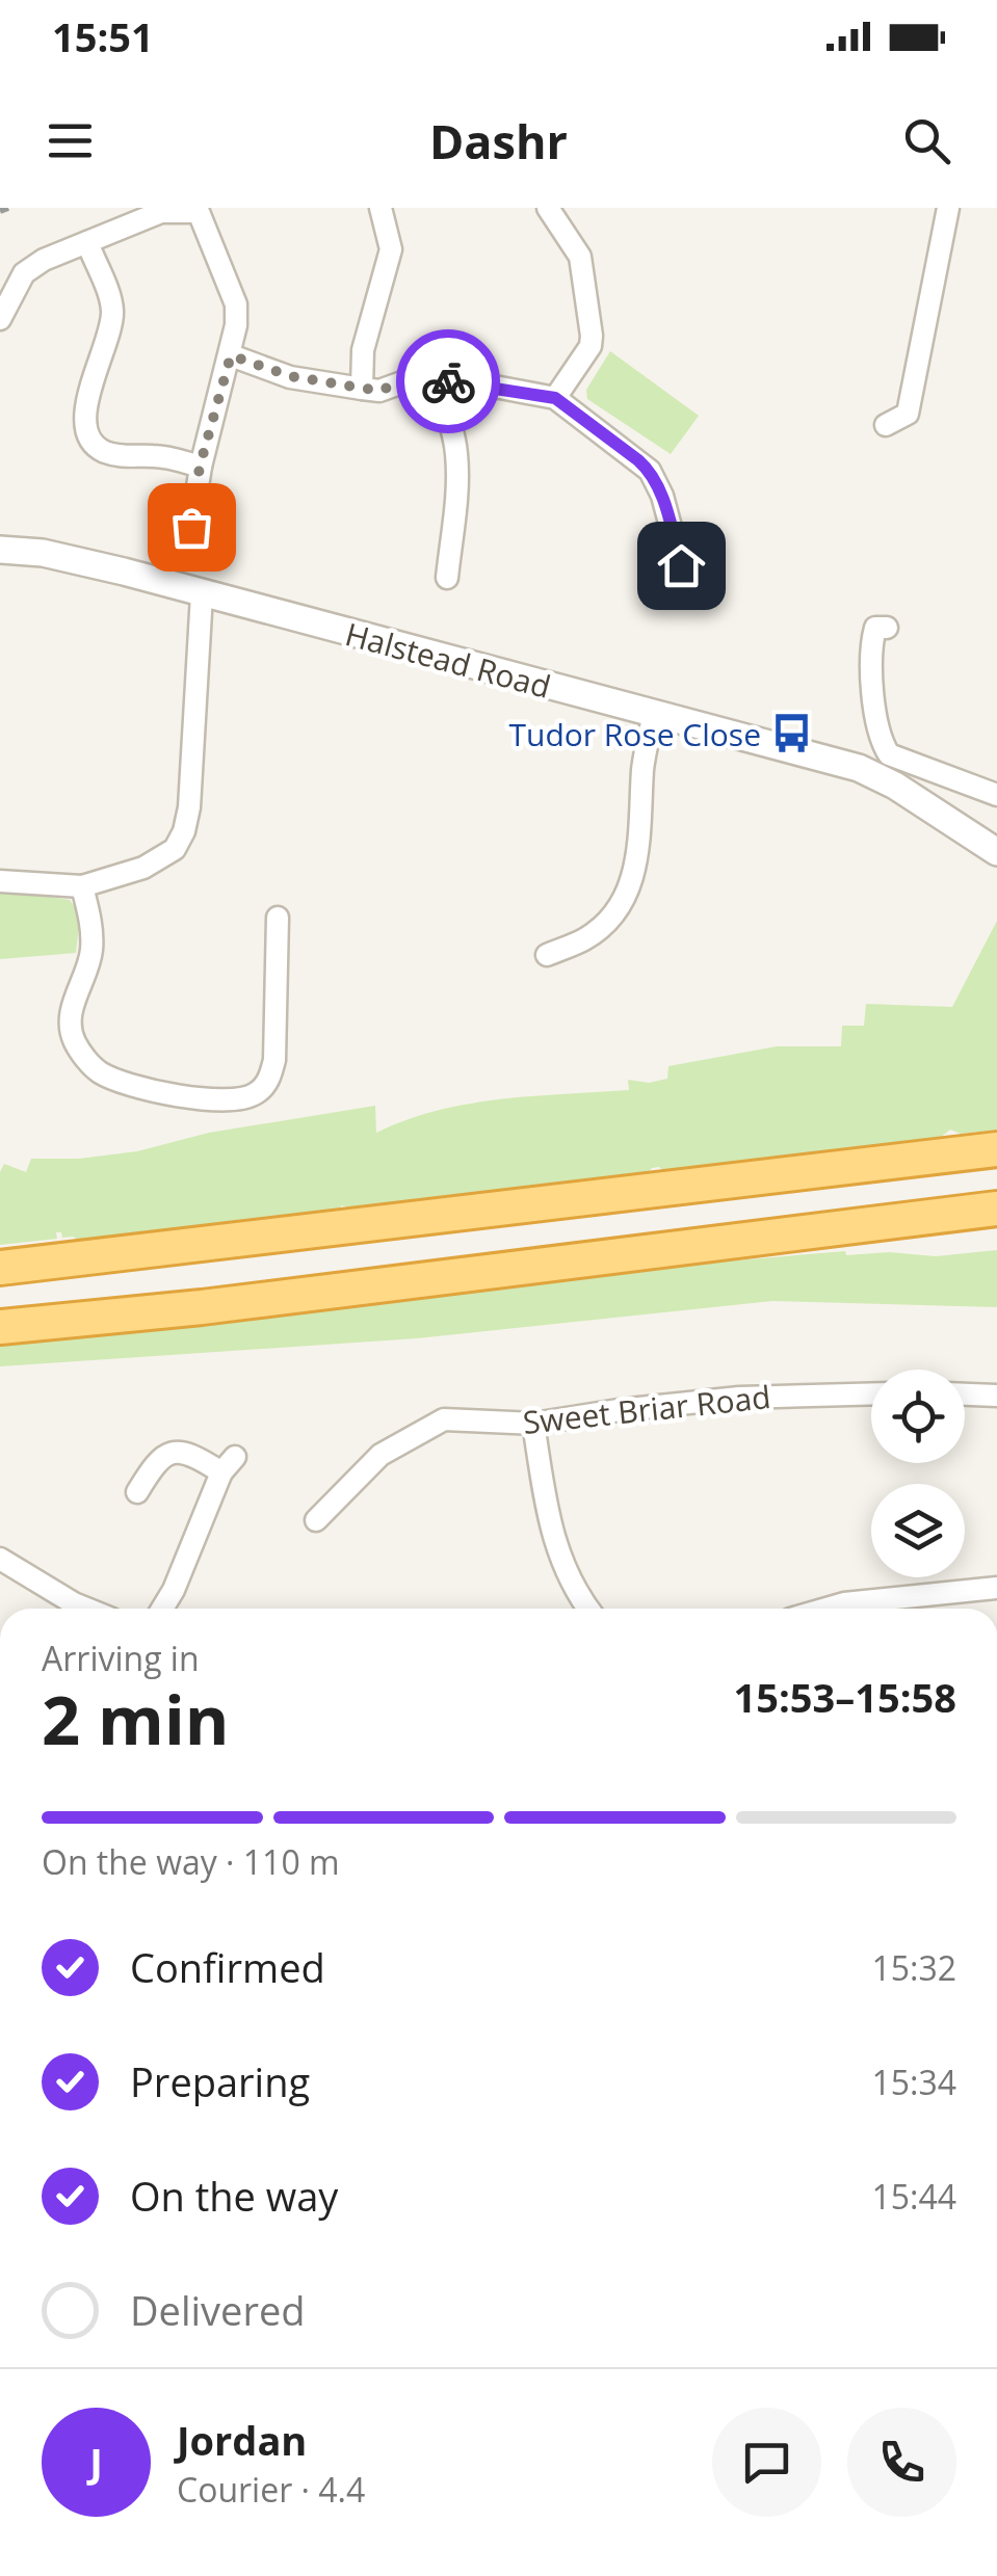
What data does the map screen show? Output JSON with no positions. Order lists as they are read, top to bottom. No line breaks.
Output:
{"streets":{"street":["Halstead Road","Sweet Briar Road"]},"places":{"bus stop":["Tudor Rose Close"]},"page":{"status":"15:51","header":"Dashr","heading":["2 min","Arriving in","15:53–15:58"],"panel":["Jordan","Courier · 4.4"],"bar":"On the way · 110 m","list":[["Confirmed","15:32"],["Preparing","15:34"],["On the way","15:44"],"Delivered"],"round":"J"}}
